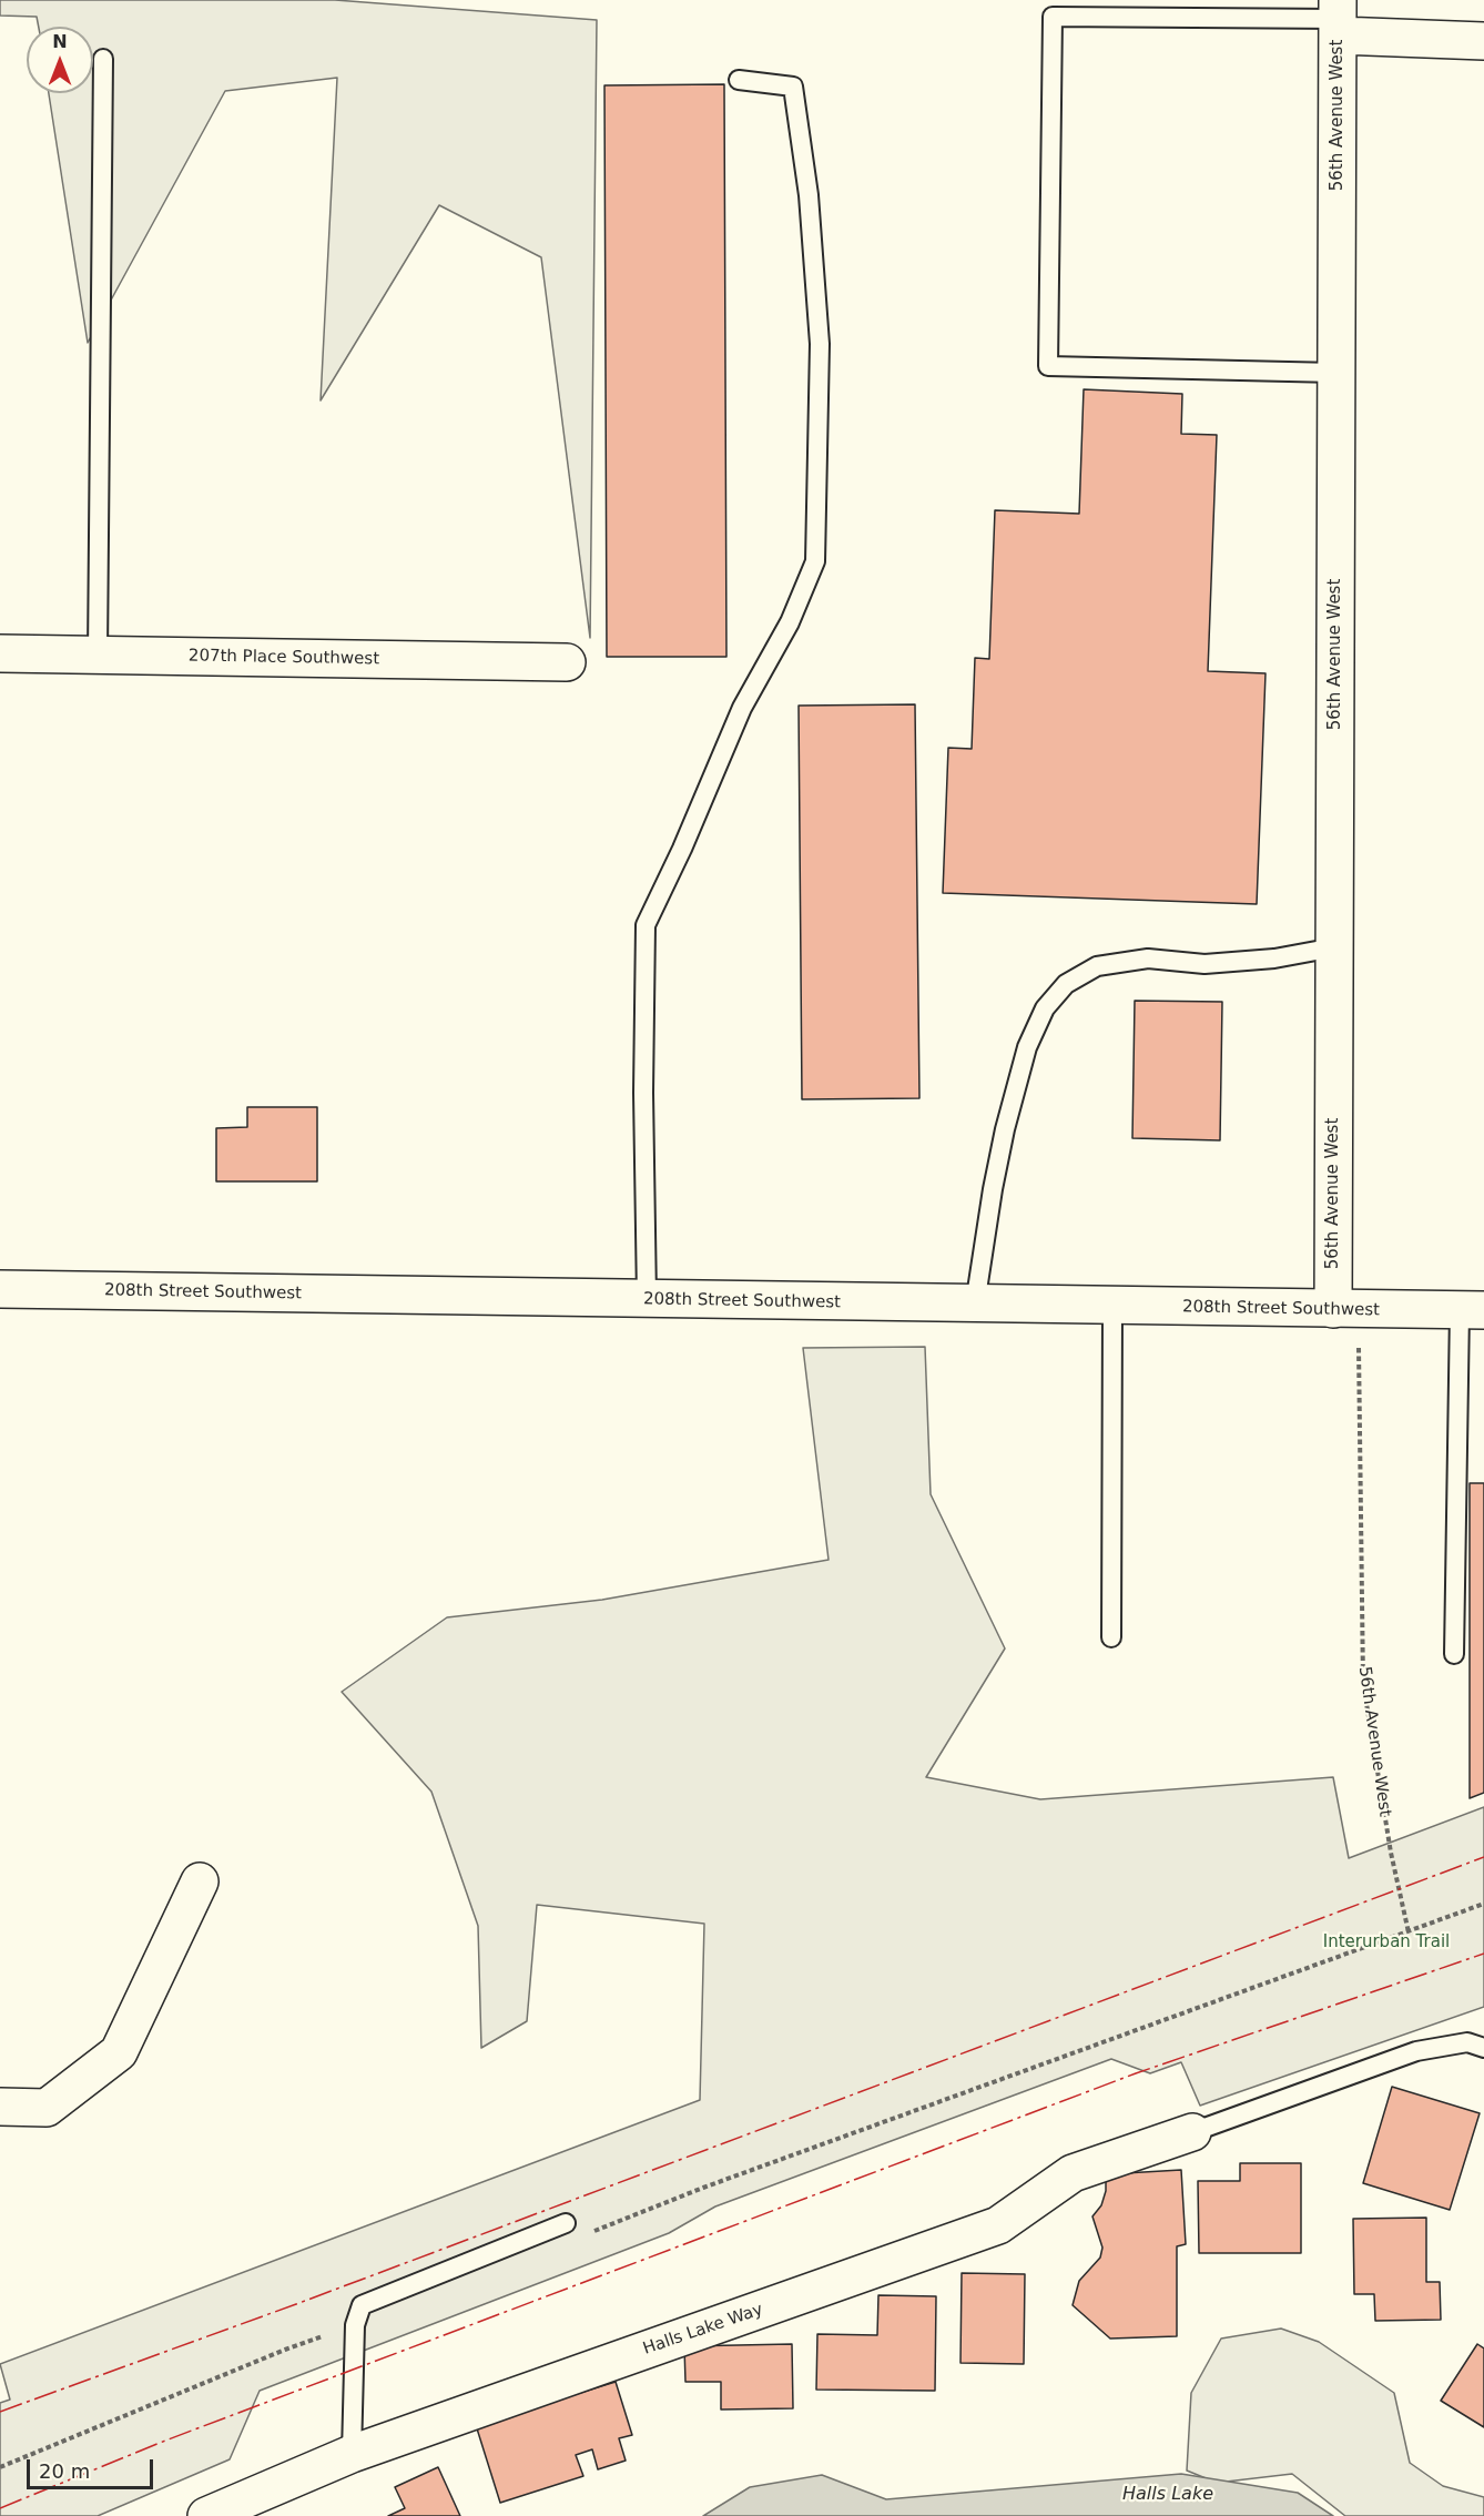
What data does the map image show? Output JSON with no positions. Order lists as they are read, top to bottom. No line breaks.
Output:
{"streets":{"street":["56th Avenue West","207th Place Southwest","208th Street Southwest","Halls Lake Way"]},"crossings":[["56th Avenue West","208th Street Southwest"]],"water":["Halls Lake"],"parks":["Interurban Trail"],"scale_bar":"20 m","north":"top"}
